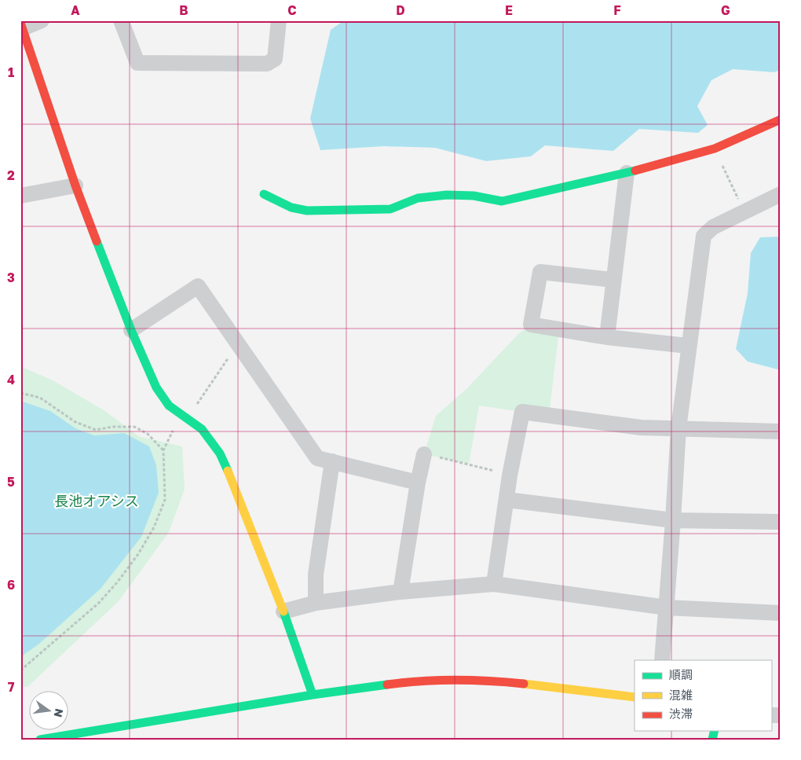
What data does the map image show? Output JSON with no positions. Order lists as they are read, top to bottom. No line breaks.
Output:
{"parks":["長池オアシス"],"legend":["順調","混雑","渋滞"],"north":"right","grid":{"columns":["A","B","C","D","E","F","G"],"rows":["1","2","3","4","5","6","7"]}}
